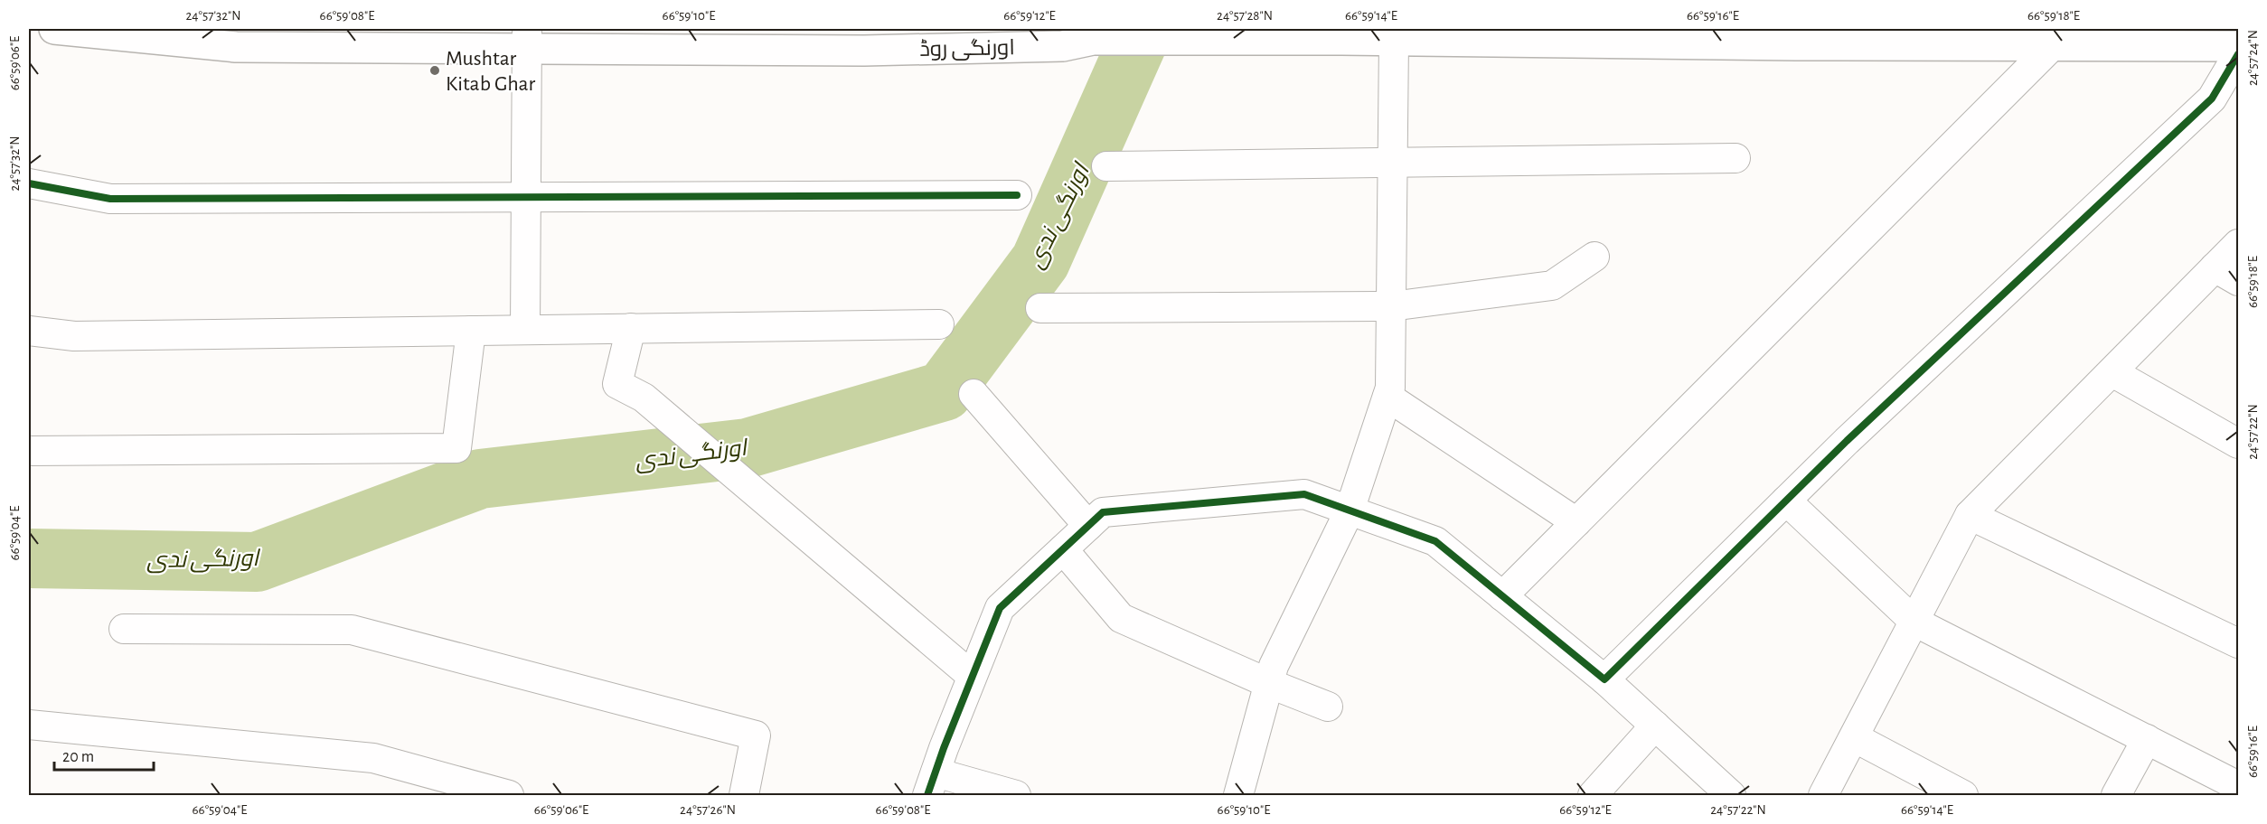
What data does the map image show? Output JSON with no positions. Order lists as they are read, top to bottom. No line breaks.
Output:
{"streets":{"main road":["اورنگی روڈ"]},"water":["اورنگی ندی"],"places":["Mushtar Kitab Ghar"],"scale_bar":"20 m","coordinates":["24°57'32\"N","66°59'08\"E","66°59'10\"E","66°59'12\"E","24°57'28\"N","66°59'14\"E","66°59'16\"E","66°59'18\"E","24°57'24\"N","66°59'06\"E","24°57'22\"N","66°59'04\"E","24°57'26\"N"]}
